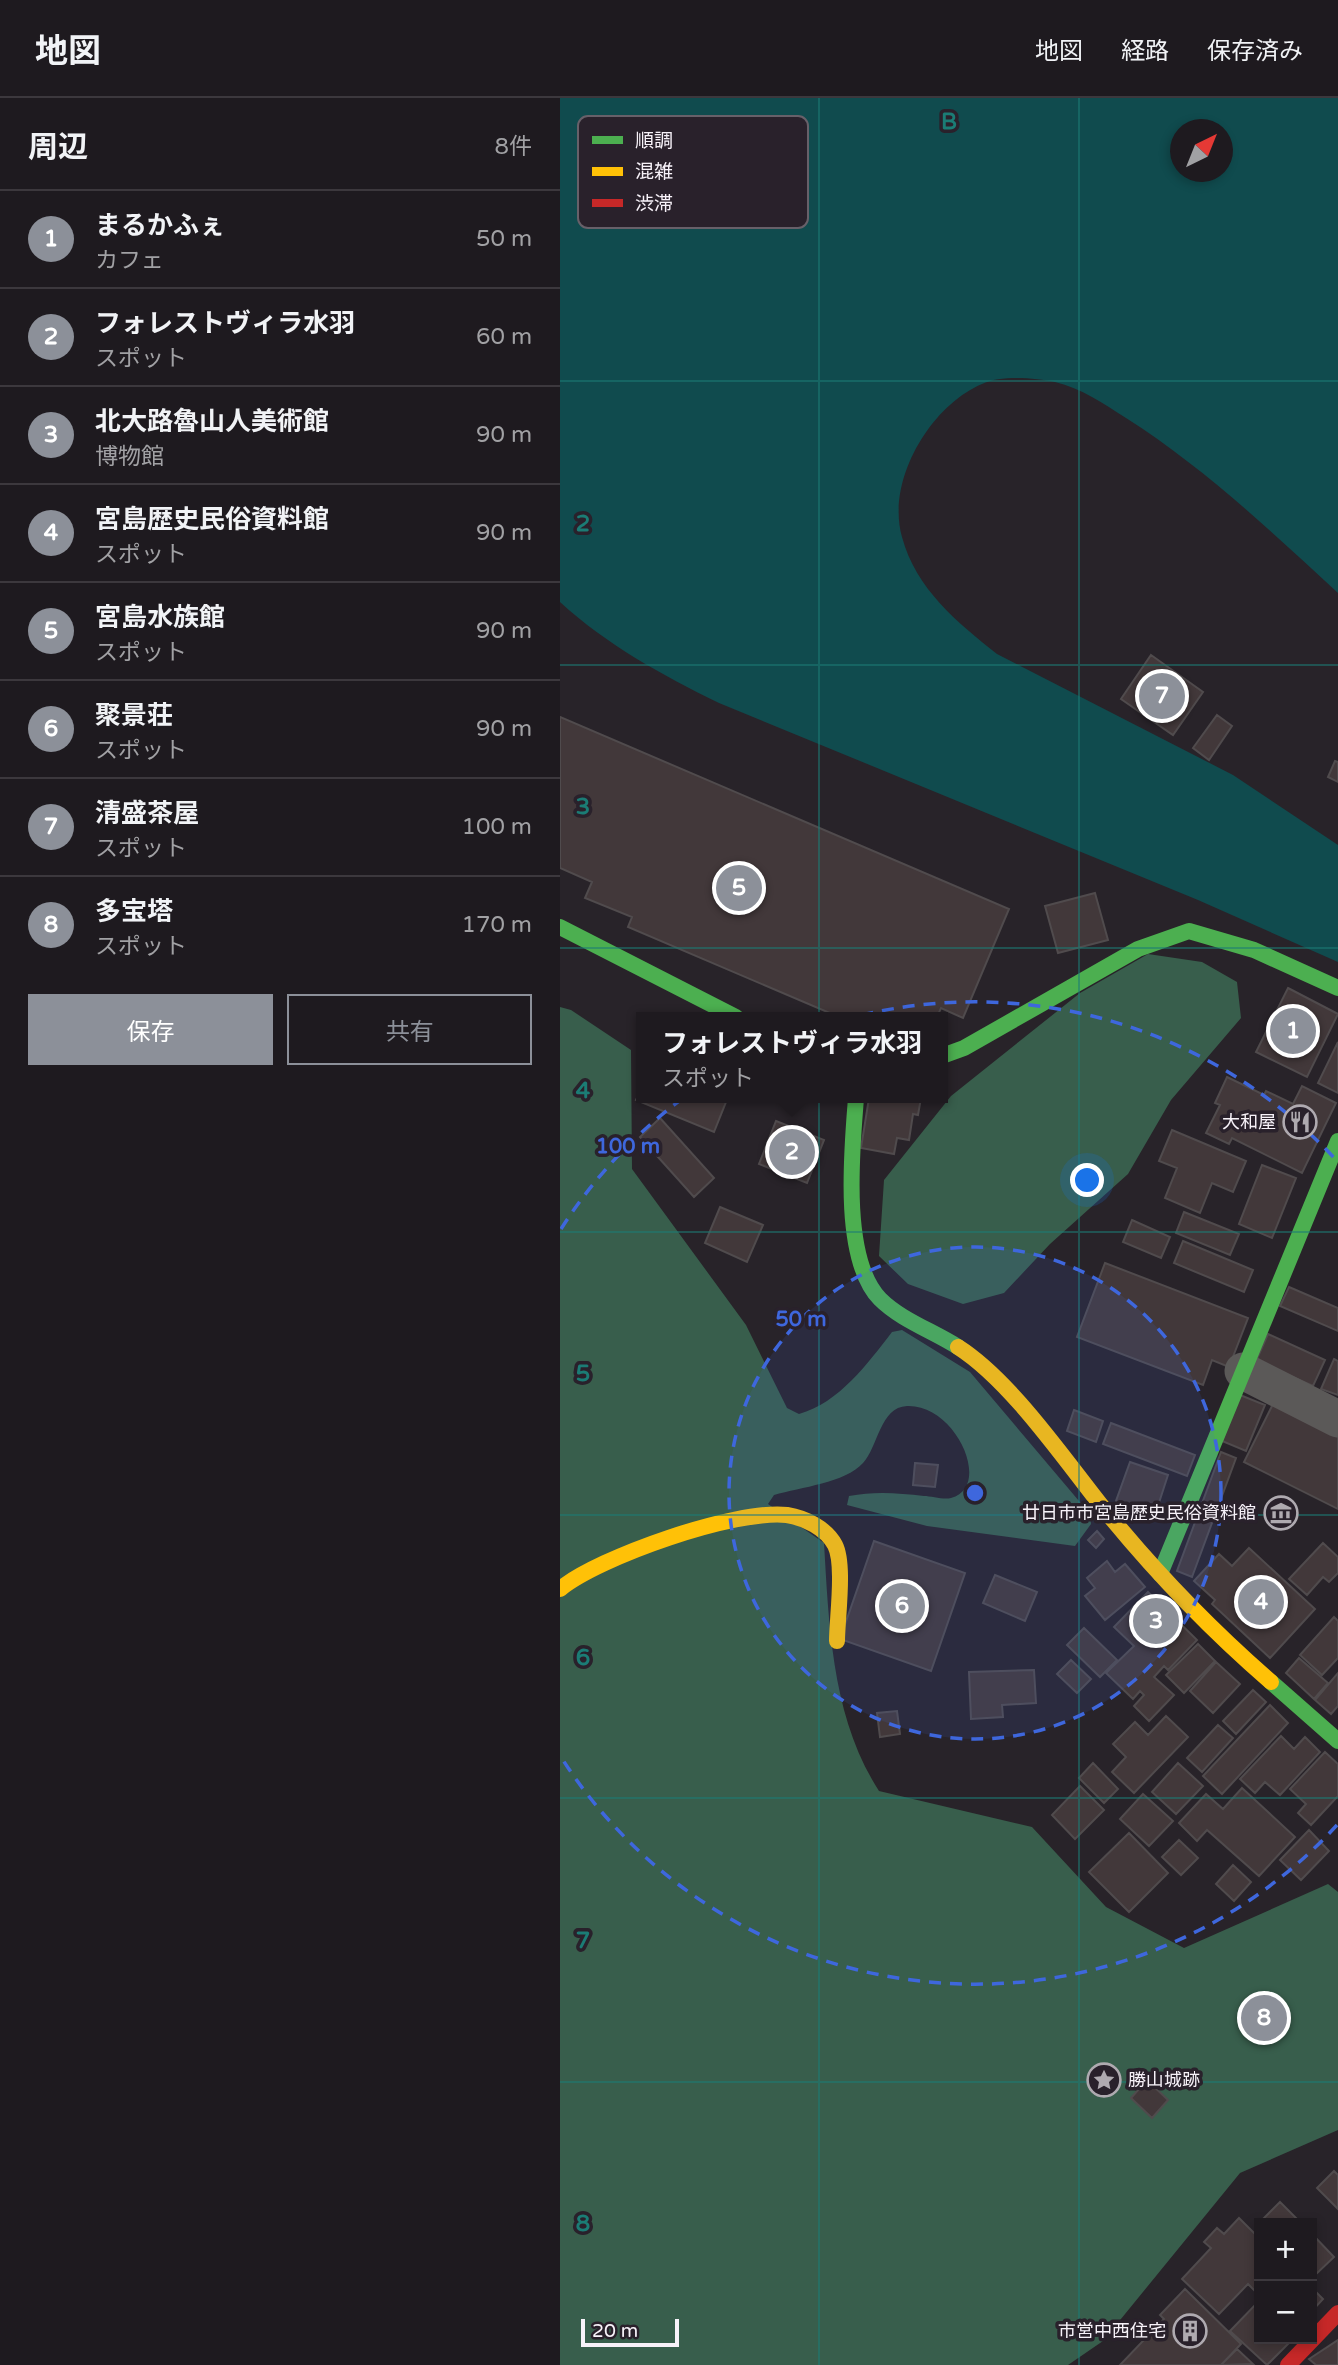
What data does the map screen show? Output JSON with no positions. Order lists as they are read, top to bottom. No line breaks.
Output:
{"places":{"restaurant":["大和屋"],"museum":["廿日市市宮島歴史民俗資料館"],"place":["勝山城跡"],"building":["市営中西住宅"]},"legend":["順調","混雑","渋滞"],"scale_bar":"20 m","north":"top right","page":{"header":"地図","nav":["地図","経路","保存済み"],"heading":["周辺","8件"],"list":[{"mark":"1","name":"まるかふぇ","note":"カフェ","value":"50 m"},{"mark":"2","name":"フォレストヴィラ水羽","note":"スポット","value":"60 m"},{"mark":"3","name":"北大路魯山人美術館","note":"博物館","value":"90 m"},{"mark":"4","name":"宮島歴史民俗資料館","note":"スポット","value":"90 m"},{"mark":"5","name":"宮島水族館","note":"スポット","value":"90 m"},{"mark":"6","name":"聚景荘","note":"スポット","value":"90 m"},{"mark":"7","name":"清盛茶屋","note":"スポット","value":"100 m"},{"mark":"8","name":"多宝塔","note":"スポット","value":"170 m"}],"pins":["7","5","1","2","4","6","3","8"],"buttons":["保存","共有"],"popup":["フォレストヴィラ水羽","スポット"],"map_buttons":["+","−"],"scale":"20 m"},"grid":{"columns":["B"],"rows":["2","3","4","5","6","7","8"]},"rings":["100 m","50 m"]}
